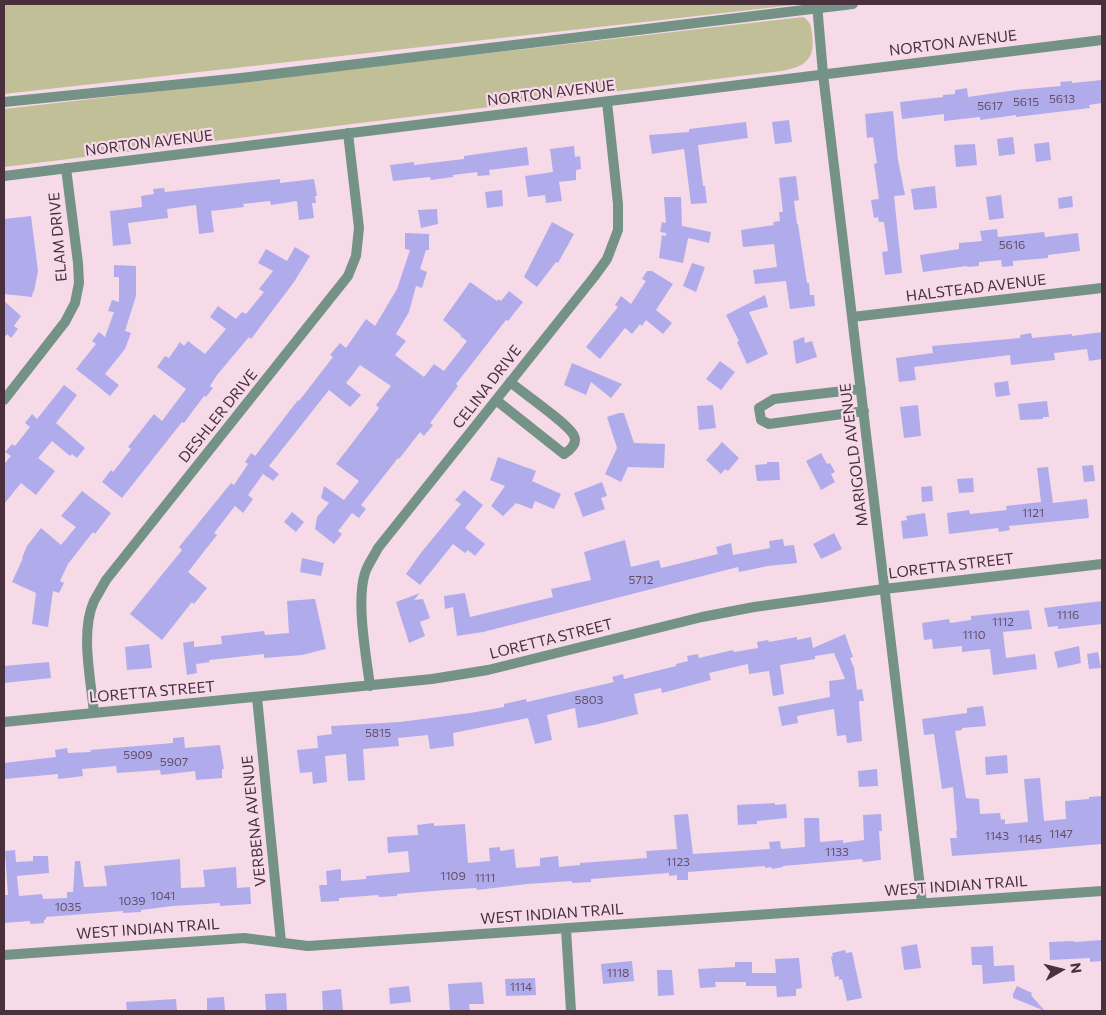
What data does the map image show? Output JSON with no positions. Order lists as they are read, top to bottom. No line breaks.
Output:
{"streets":{"street":["NORTON AVENUE","ELAM DRIVE","HALSTEAD AVENUE","CELINA DRIVE","DESHLER DRIVE","MARIGOLD AVENUE","LORETTA STREET","VERBENA AVENUE","WEST INDIAN TRAIL"]},"crossings":[["NORTON AVENUE","ELAM DRIVE"],["NORTON AVENUE","CELINA DRIVE"],["NORTON AVENUE","DESHLER DRIVE"],["NORTON AVENUE","MARIGOLD AVENUE"],["HALSTEAD AVENUE","MARIGOLD AVENUE"],["CELINA DRIVE","LORETTA STREET"],["DESHLER DRIVE","LORETTA STREET"],["MARIGOLD AVENUE","LORETTA STREET"],["MARIGOLD AVENUE","WEST INDIAN TRAIL"],["LORETTA STREET","VERBENA AVENUE"],["VERBENA AVENUE","WEST INDIAN TRAIL"]],"house_numbers":["5613","5615","5617","5616","1121","5712","1116","1112","1110","5803","5815","5909","5907","1147","1143","1145","1133","1123","1109","1111","1041","1039","1035","1118","1114"],"north":"right"}
